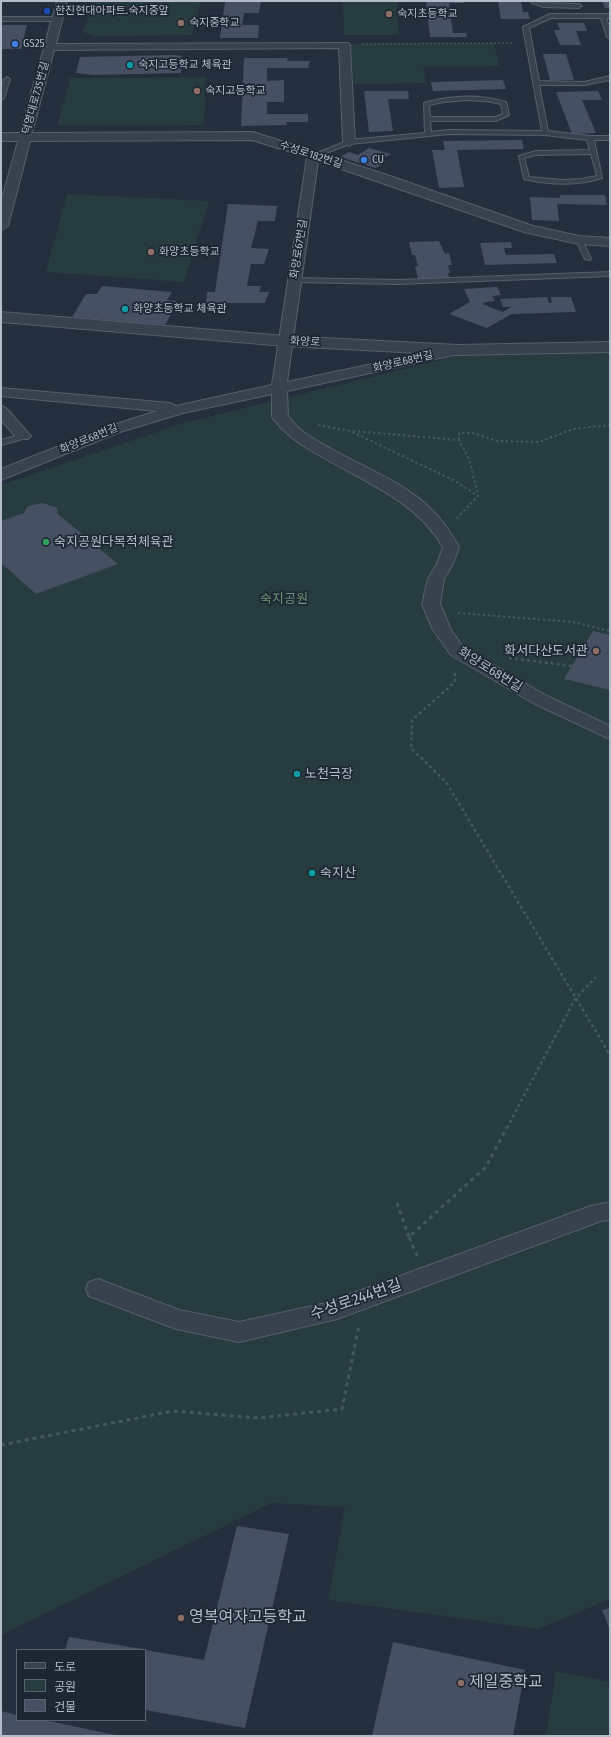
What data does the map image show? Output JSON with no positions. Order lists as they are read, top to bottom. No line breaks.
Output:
{"streets":{"street":["덕영대로735번길","수성로182번길","화양로67번길","화양로","화양로68번길","수성로244번길"]},"crossings":[["덕영대로735번길","수성로182번길"],["수성로182번길","화양로67번길"],["화양로67번길","화양로"],["화양로","화양로68번길"]],"parks":["숙지공원"],"places":["한진현대아파트.숙지중앞","숙지초등학교","숙지중학교","GS25","숙지고등학교 체육관","숙지고등학교","CU","화양초등학교","화양초등학교 체육관","숙지공원다목적체육관","화서다산도서관","노천극장","숙지산","영복여자고등학교","제일중학교"],"legend":["도로","공원","건물"]}
